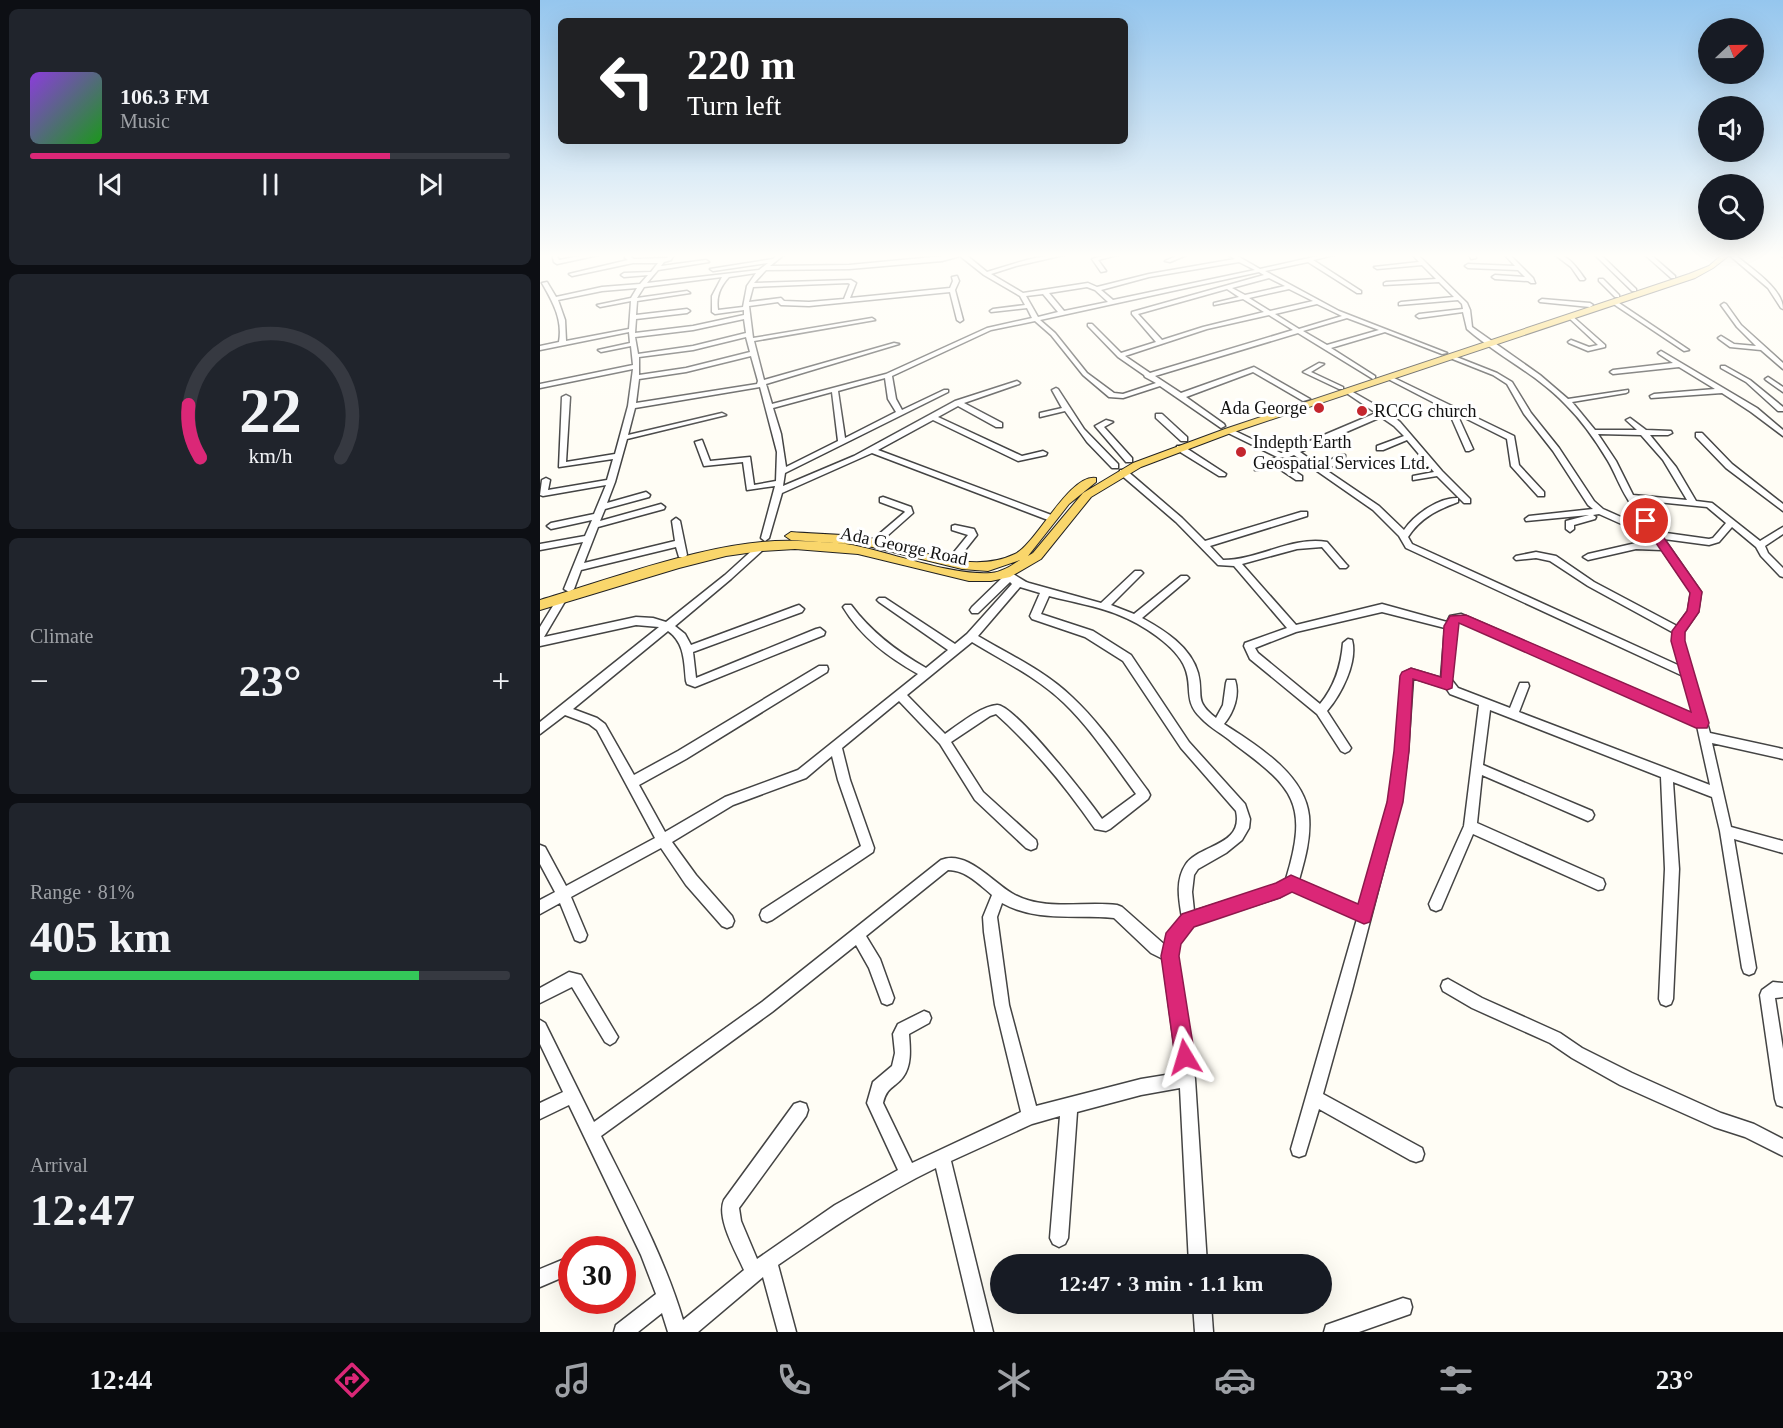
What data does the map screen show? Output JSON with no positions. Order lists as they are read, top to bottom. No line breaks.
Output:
{"streets":{"main road":["Ada George Road"]},"places":["Ada George","RCCG church","Indepth Earth Geospatial Services Ltd."],"north":"right","page":{"turn":["220 m","Turn left"],"song":["106.3 FM","Music"],"tile":["Climate",["Range · 81%","405 km"],["Arrival","12:47"]],"heat":["−","23°","+"],"limit":"30","trip":"12:47 · 3 min · 1.1 km","tabs":["12:44","23°"],"gauge":["22","km/h"]}}
